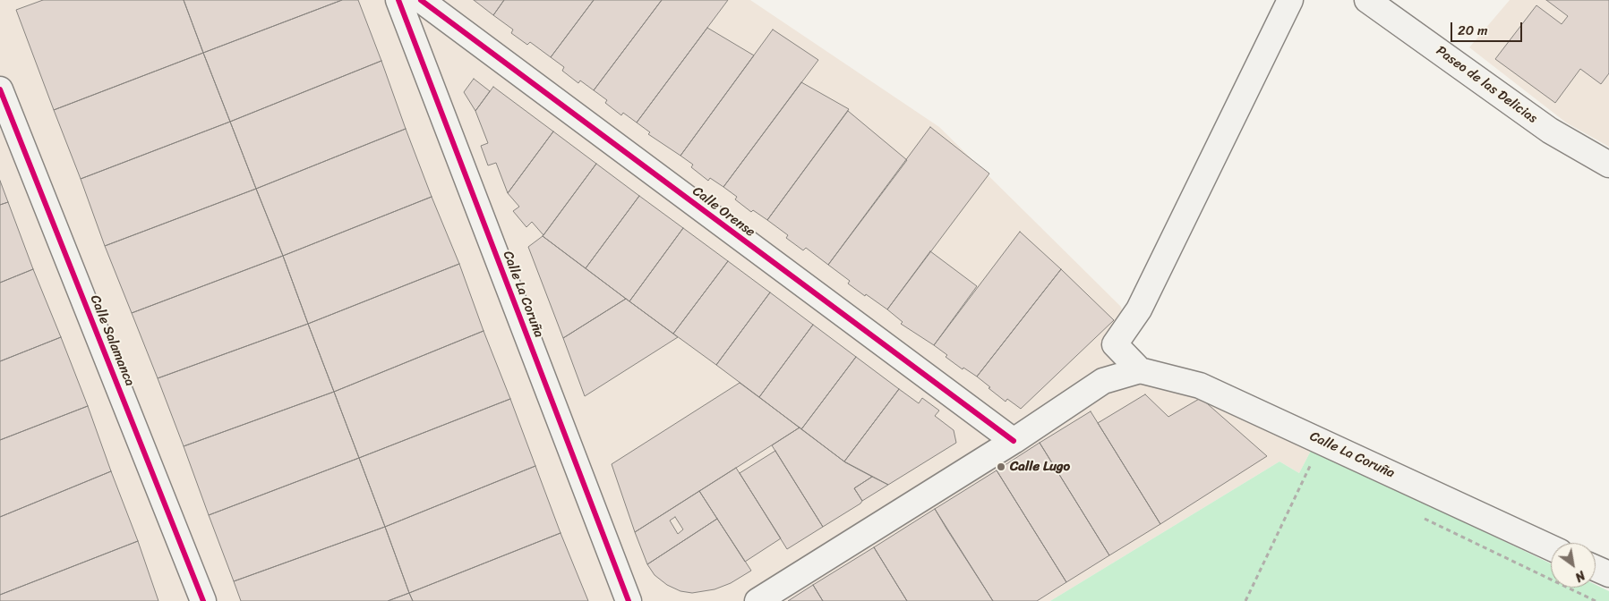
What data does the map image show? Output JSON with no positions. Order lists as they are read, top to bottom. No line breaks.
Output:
{"streets":{"street":["Paseo de las Delicias","Calle Orense","Calle La Coruña","Calle Salamanca"]},"places":["Calle Lugo"],"scale_bar":"20 m","north":"bottom right"}
